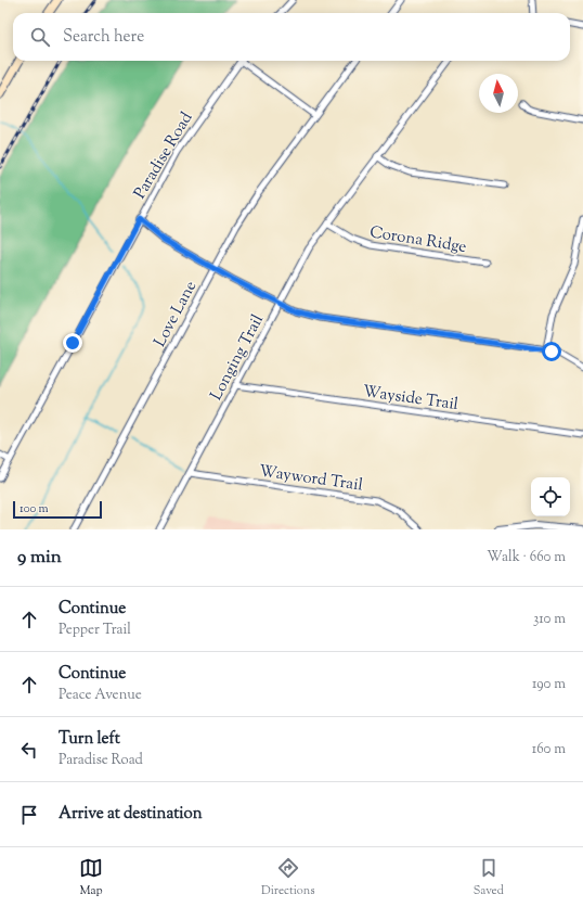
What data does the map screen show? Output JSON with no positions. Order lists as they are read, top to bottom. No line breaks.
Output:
{"streets":{"street":["Paradise Road","Corona Ridge","Love Lane","Longing Trail","Wayside Trail","Wayword Trail"]},"crossings":[["Corona Ridge","Longing Trail"],["Longing Trail","Wayside Trail"],["Longing Trail","Wayword Trail"]],"scale_bar":"100 m","north":"top","page":{"search":"Search here","scale":"100 m","heading":["9 min","Walk · 660 m"],"list":[["Continue","Pepper Trail","310 m"],["Continue","Peace Avenue","190 m"],["Turn left","Paradise Road","160 m"],"Arrive at destination"],"nav":["Map","Directions","Saved"]}}
